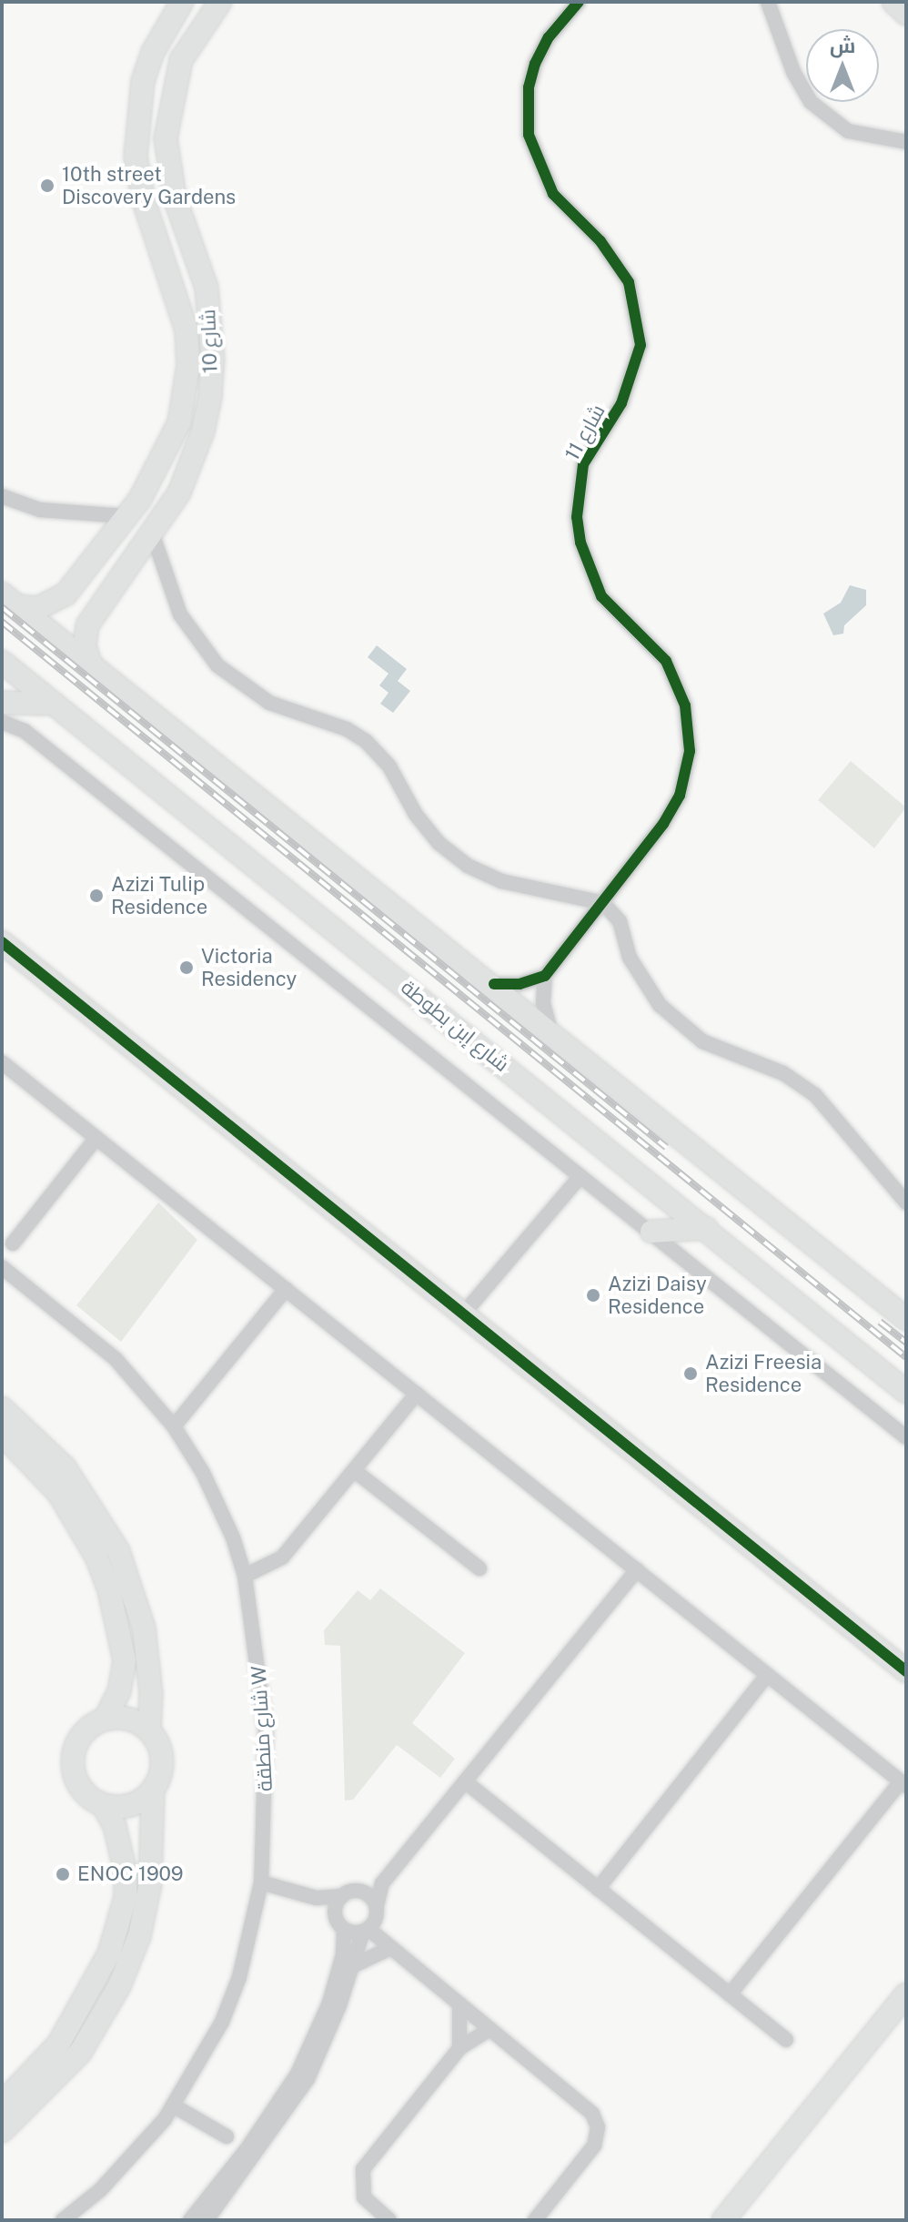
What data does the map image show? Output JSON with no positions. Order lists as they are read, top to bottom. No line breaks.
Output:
{"streets":{"street":["شارع 10","شارع 11","شارع إبن بطوطة","شارع منطقة W"]},"places":["10th street Discovery Gardens","Azizi Tulip Residence","Victoria Residency","Azizi Daisy Residence","Azizi Freesia Residence","ENOC 1909"],"north":"top"}
